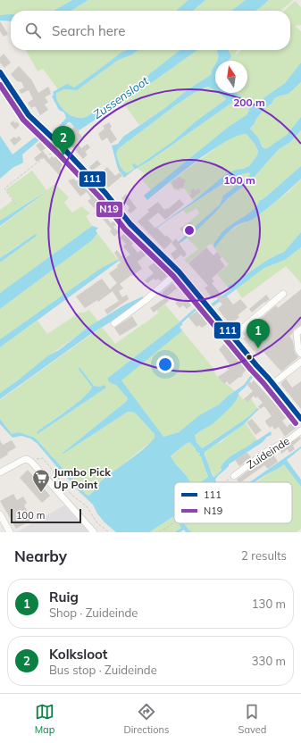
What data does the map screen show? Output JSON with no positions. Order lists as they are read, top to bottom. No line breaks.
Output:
{"streets":{"street":["Zuideinde"]},"water":["Zussensloot"],"places":{"supermarket":["Jumbo Pick Up Point"]},"lines":["transit line 111","transit line N19"],"legend":["111","N19"],"scale_bar":"100 m","north":"top","page":{"search":"Search here","pins":["2","1"],"scale":"100 m","heading":["Nearby","2 results"],"list":[{"mark":"1","name":"Ruig","note":"Shop · Zuideinde","value":"130 m"},{"mark":"2","name":"Kolksloot","note":"Bus stop · Zuideinde","value":"330 m"}],"nav":["Map","Directions","Saved"]},"rings":["200 m","100 m"]}
